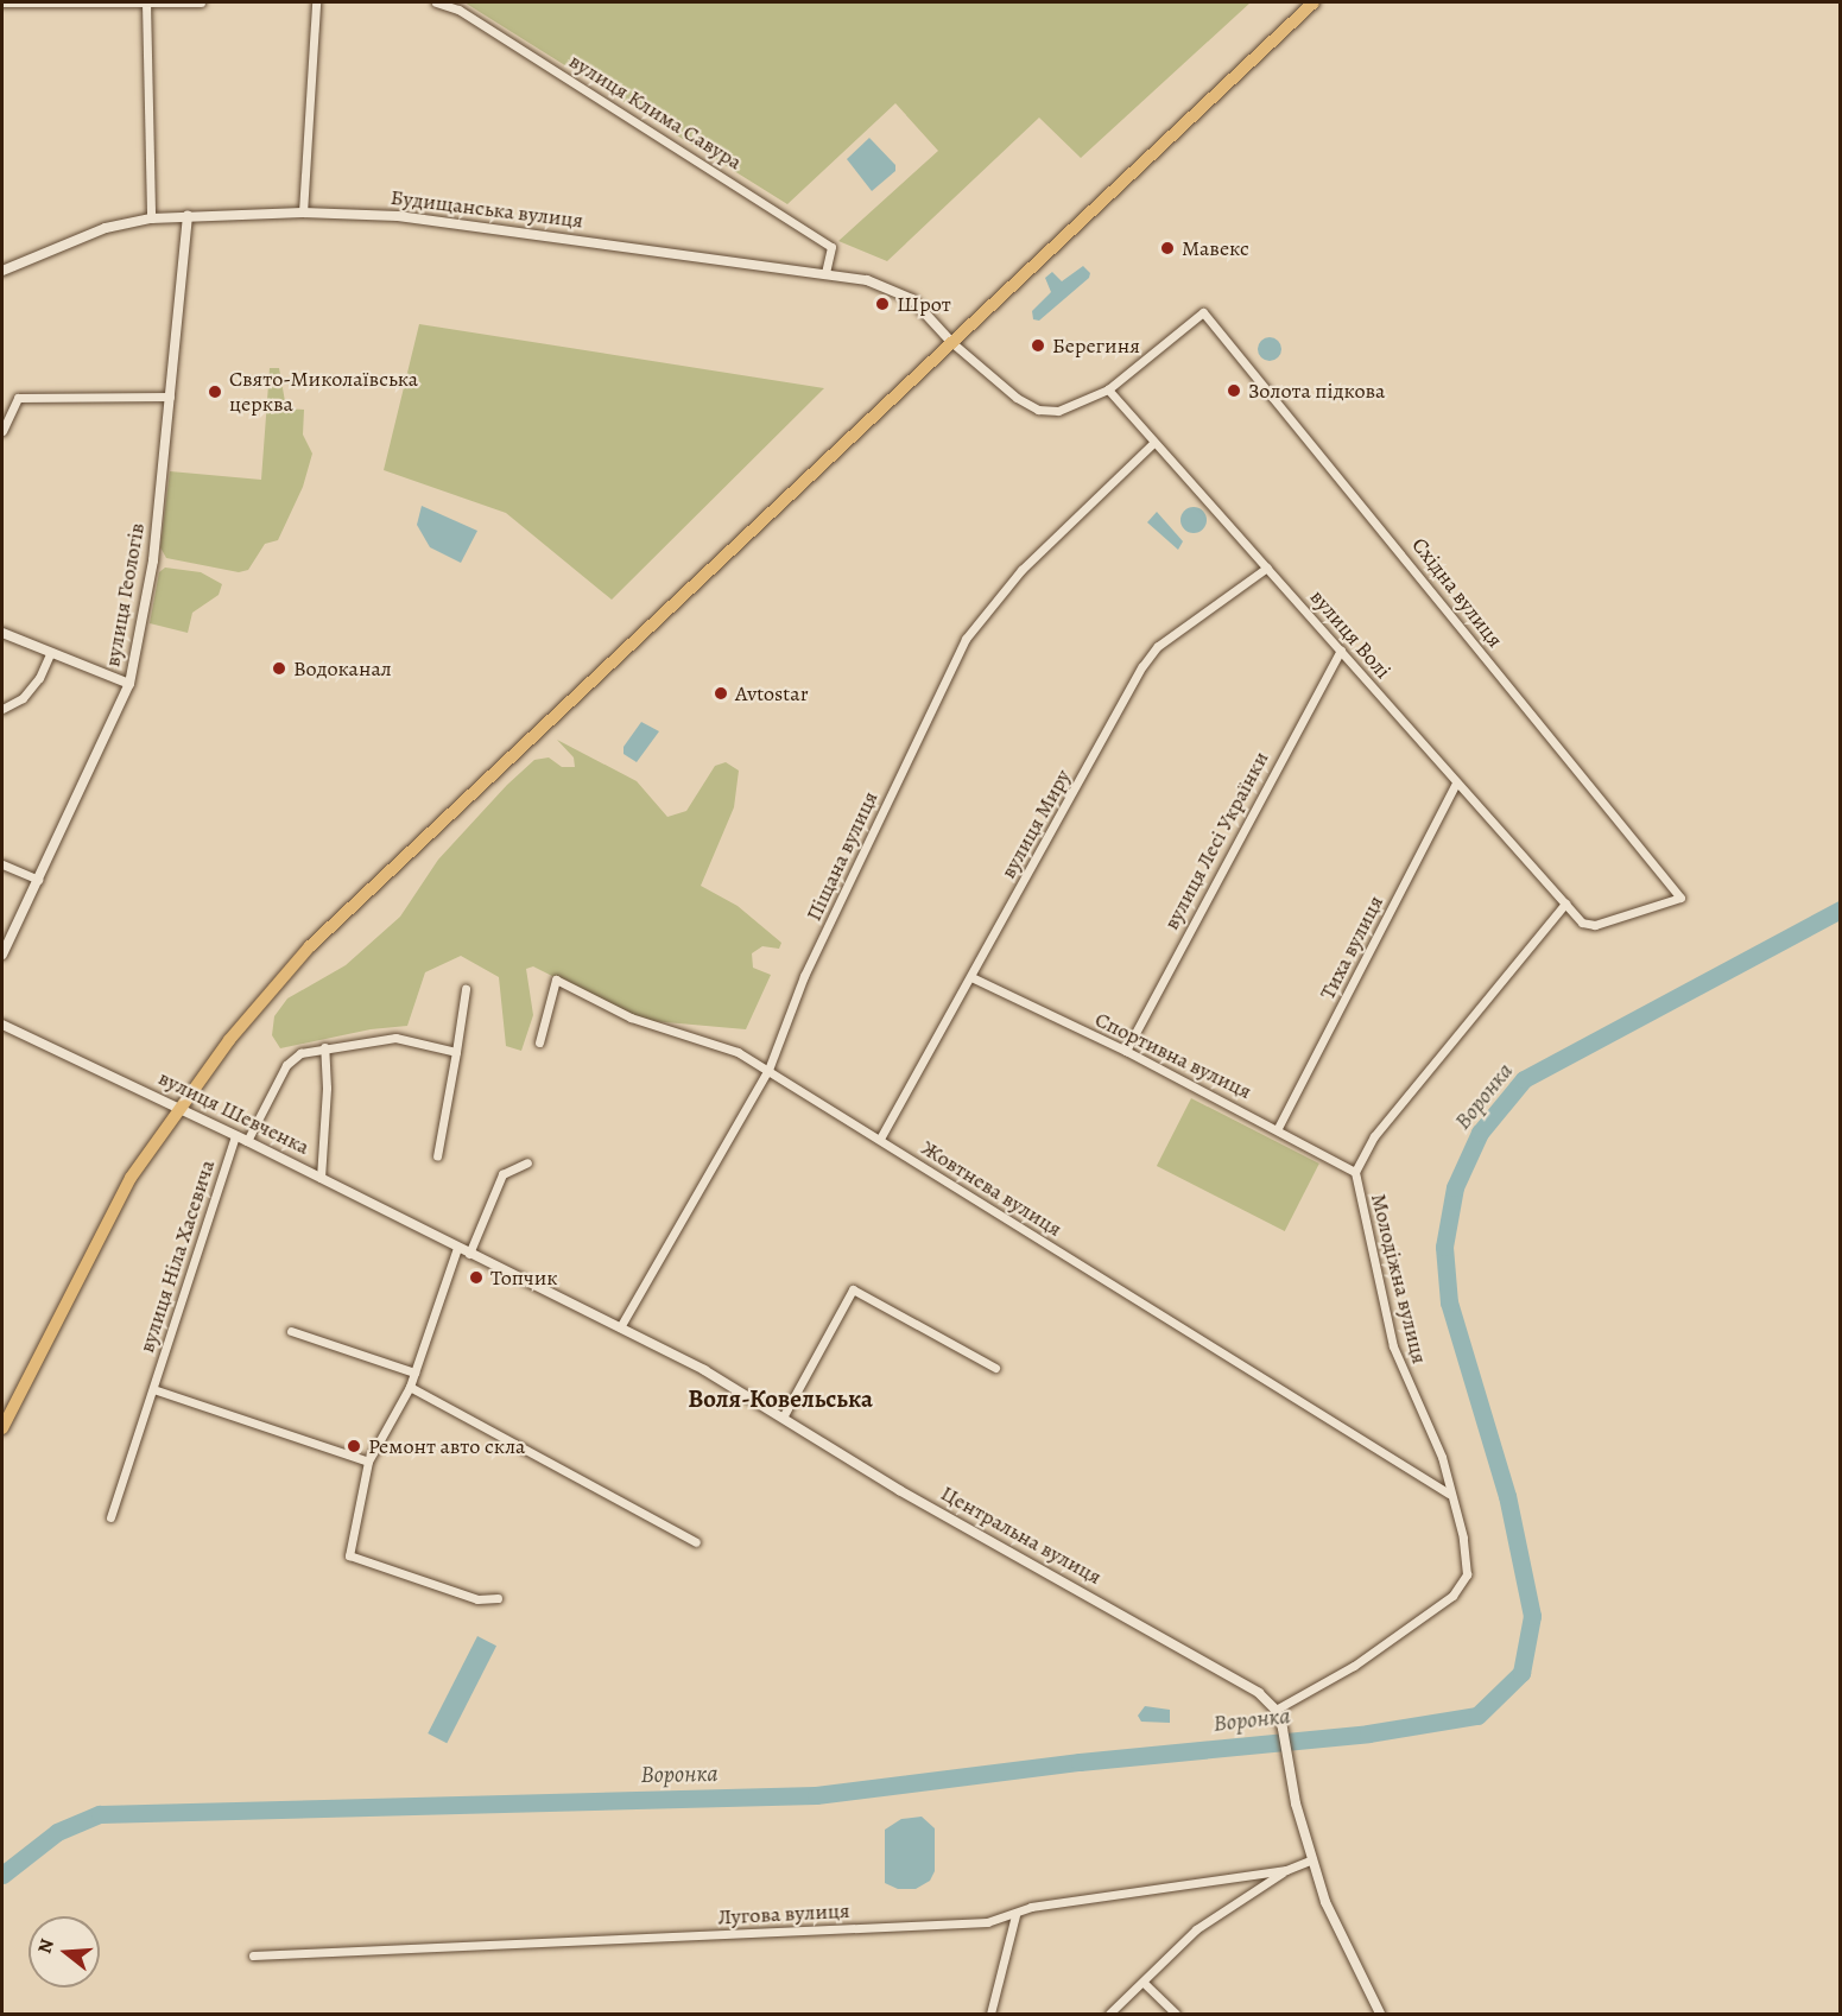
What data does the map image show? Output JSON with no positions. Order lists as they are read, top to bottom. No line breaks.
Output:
{"streets":{"street":["вулиця Клима Савура","Будищанська вулиця","Східна вулиця","вулиця Геологів","вулиця Волі","вулиця Миру","вулиця Лесі Українки","Піщана вулиця","Тиха вулиця","Спортивна вулиця","вулиця Шевченка","Жовтнева вулиця","вулиця Ніла Хасевича","Молодіжна вулиця","Центральна вулиця","Лугова вулиця"]},"crossings":[["вулиця Клима Савура","Будищанська вулиця"],["Будищанська вулиця","вулиця Геологів"],["Східна вулиця","вулиця Волі"],["вулиця Волі","вулиця Миру"],["вулиця Волі","вулиця Лесі Українки"],["вулиця Волі","Піщана вулиця"],["вулиця Волі","Тиха вулиця"],["вулиця Волі","Молодіжна вулиця"],["вулиця Миру","Спортивна вулиця"],["вулиця Миру","Жовтнева вулиця"],["вулиця Лесі Українки","Спортивна вулиця"],["Піщана вулиця","Жовтнева вулиця"],["Піщана вулиця","Центральна вулиця"],["Тиха вулиця","Спортивна вулиця"],["Спортивна вулиця","Молодіжна вулиця"],["вулиця Шевченка","вулиця Ніла Хасевича"],["вулиця Шевченка","Центральна вулиця"],["Жовтнева вулиця","Молодіжна вулиця"],["Молодіжна вулиця","Центральна вулиця"],["Центральна вулиця","Лугова вулиця"]],"districts":["Воля-Ковельська"],"water":["Воронка"],"places":["Мавекс","Шрот","Берегиня","Золота підкова","Свято-Миколаївська церква","Водоканал","Avtostar","Топчик","Ремонт авто скла"],"north":"left"}
